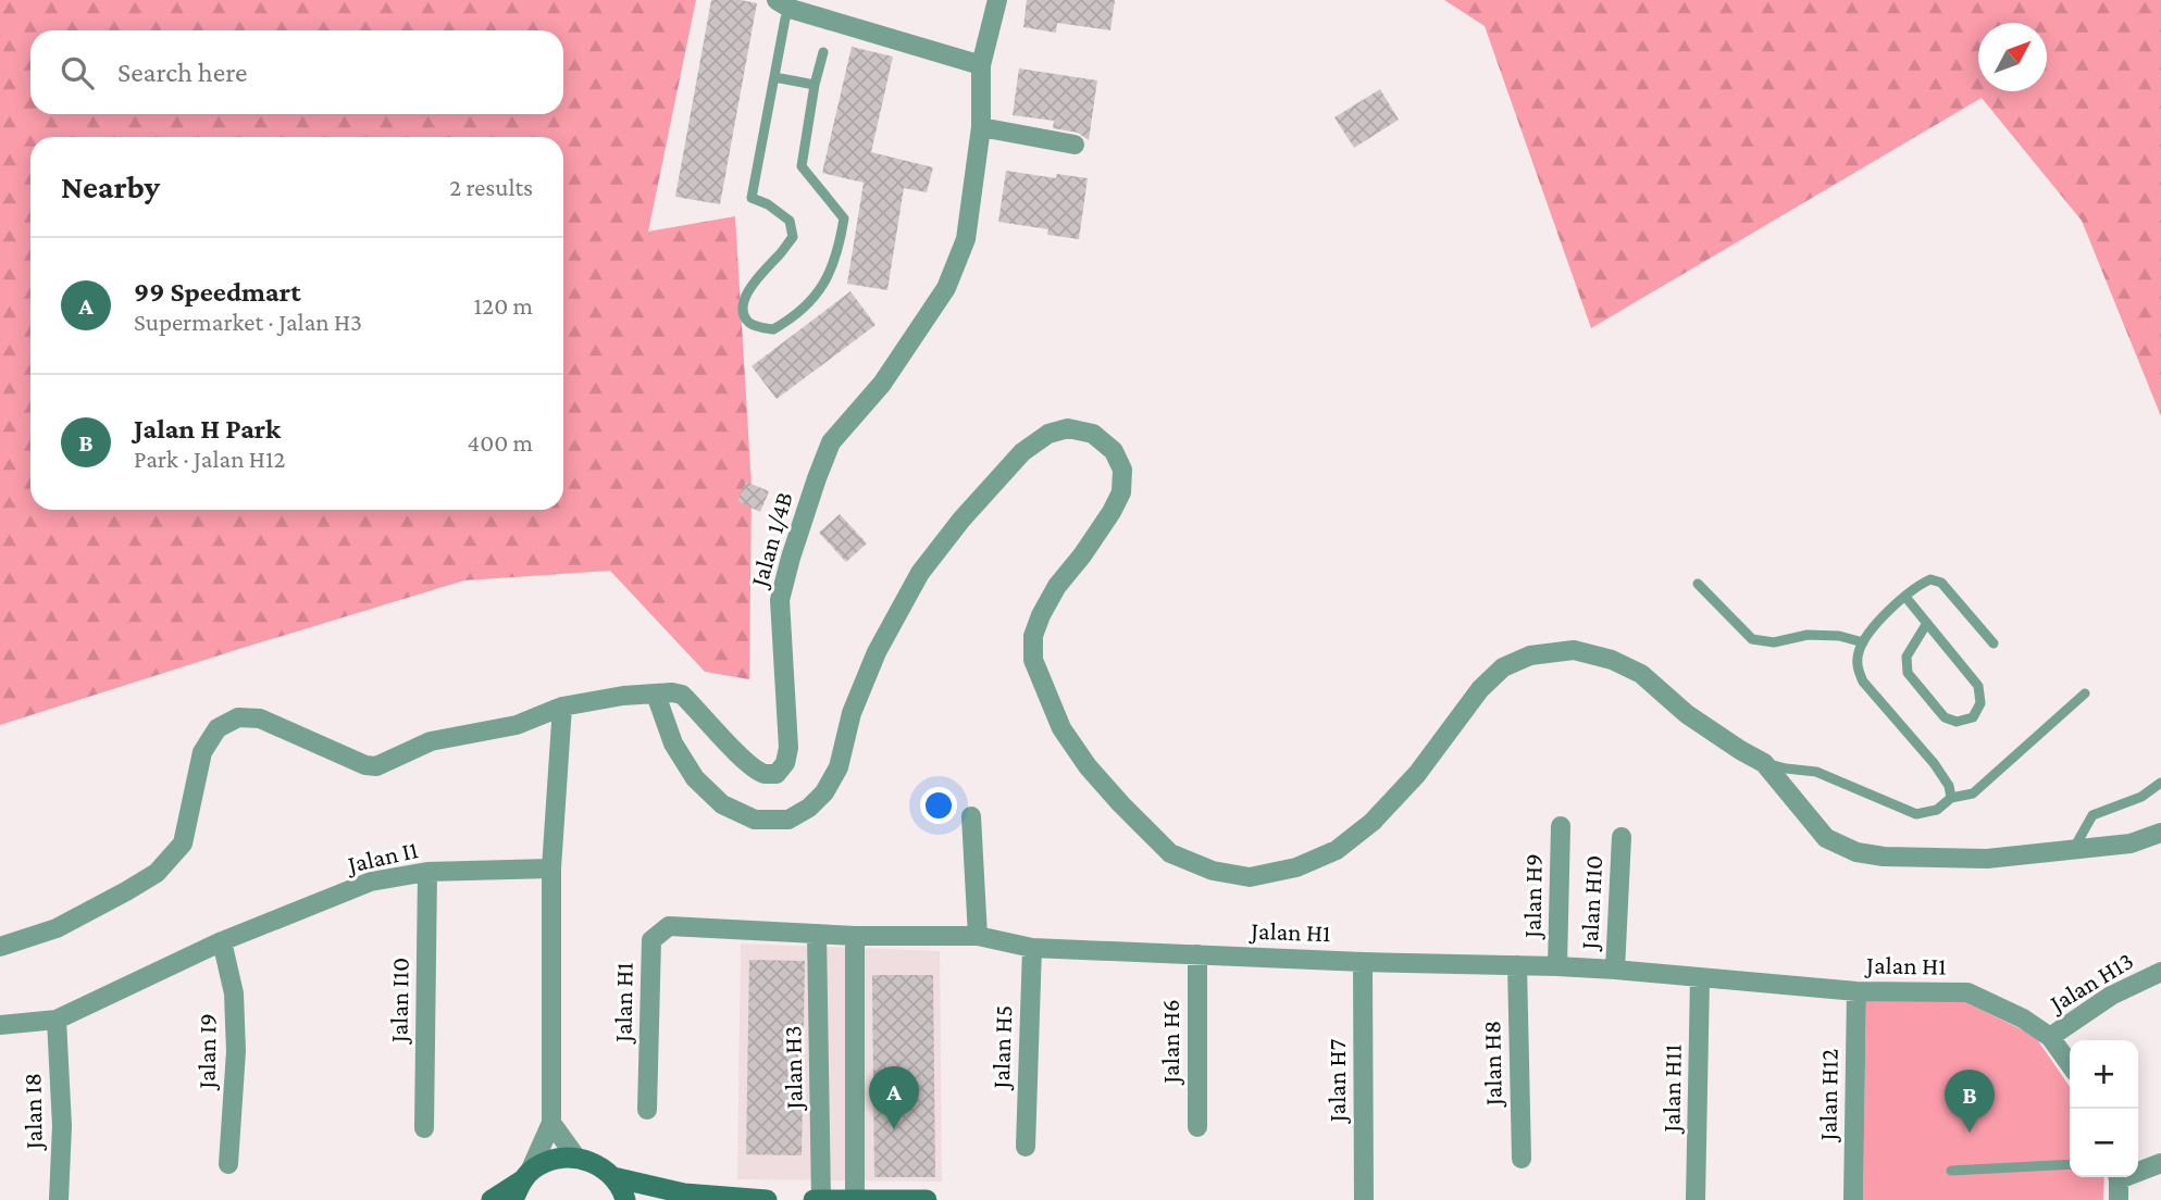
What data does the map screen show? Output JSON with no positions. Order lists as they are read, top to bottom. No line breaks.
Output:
{"streets":{"street":["Jalan 1/4B","Jalan I1","Jalan H9","Jalan H10","Jalan H1","Jalan H13","Jalan I10","Jalan H6","Jalan H5","Jalan I9","Jalan H8","Jalan H3","Jalan H7","Jalan H11","Jalan H12","Jalan I8"]},"crossings":[["Jalan I1","Jalan I10"],["Jalan I1","Jalan I9"],["Jalan I1","Jalan I8"],["Jalan H9","Jalan H1"],["Jalan H10","Jalan H1"],["Jalan H1","Jalan H13"],["Jalan H1","Jalan H6"],["Jalan H1","Jalan H5"],["Jalan H1","Jalan H8"],["Jalan H1","Jalan H3"],["Jalan H1","Jalan H7"],["Jalan H1","Jalan H11"],["Jalan H1","Jalan H12"]],"north":"top right","page":{"search":"Search here","heading":["Nearby","2 results"],"list":[{"mark":"A","name":"99 Speedmart","note":"Supermarket · Jalan H3","value":"120 m"},{"mark":"B","name":"Jalan H Park","note":"Park · Jalan H12","value":"400 m"}],"map_buttons":["+","−"],"pins":["A","B"]}}
